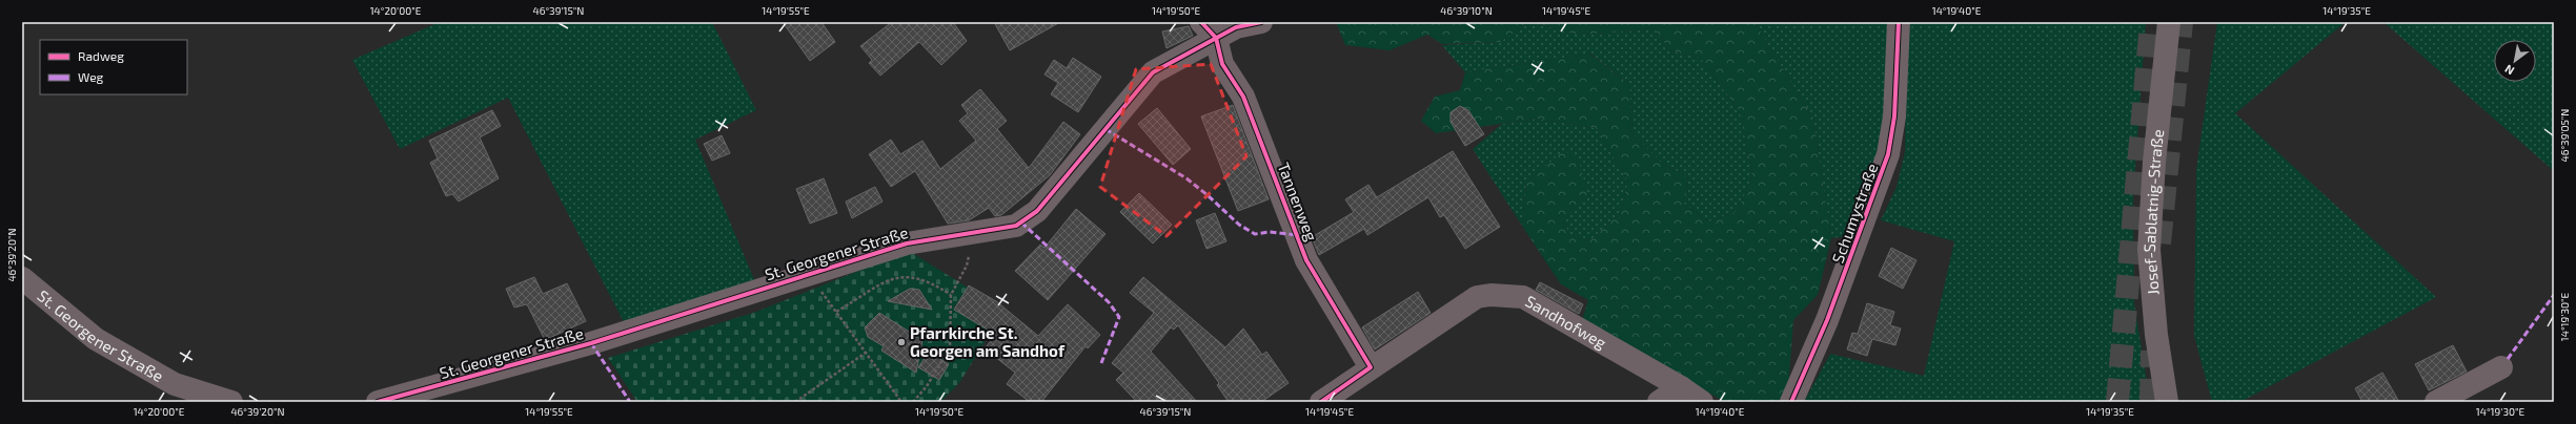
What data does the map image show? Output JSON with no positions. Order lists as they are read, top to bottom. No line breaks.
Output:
{"streets":{"main road":["Josef-Sablatnig-Straße"],"street":["Tannenweg","Schumystraße","St. Georgener Straße","Sandhofweg"]},"crossings":[["Tannenweg","St. Georgener Straße"],["Tannenweg","Sandhofweg"]],"places":["Pfarrkirche St. Georgen am Sandhof"],"legend":["Radweg","Weg"],"north":"bottom left","coordinates":["14°20'00\"E","46°39'15\"N","14°19'55\"E","14°19'50\"E","46°39'10\"N","14°19'45\"E","14°19'40\"E","14°19'35\"E","46°39'05\"N","46°39'20\"N","14°19'30\"E"]}
